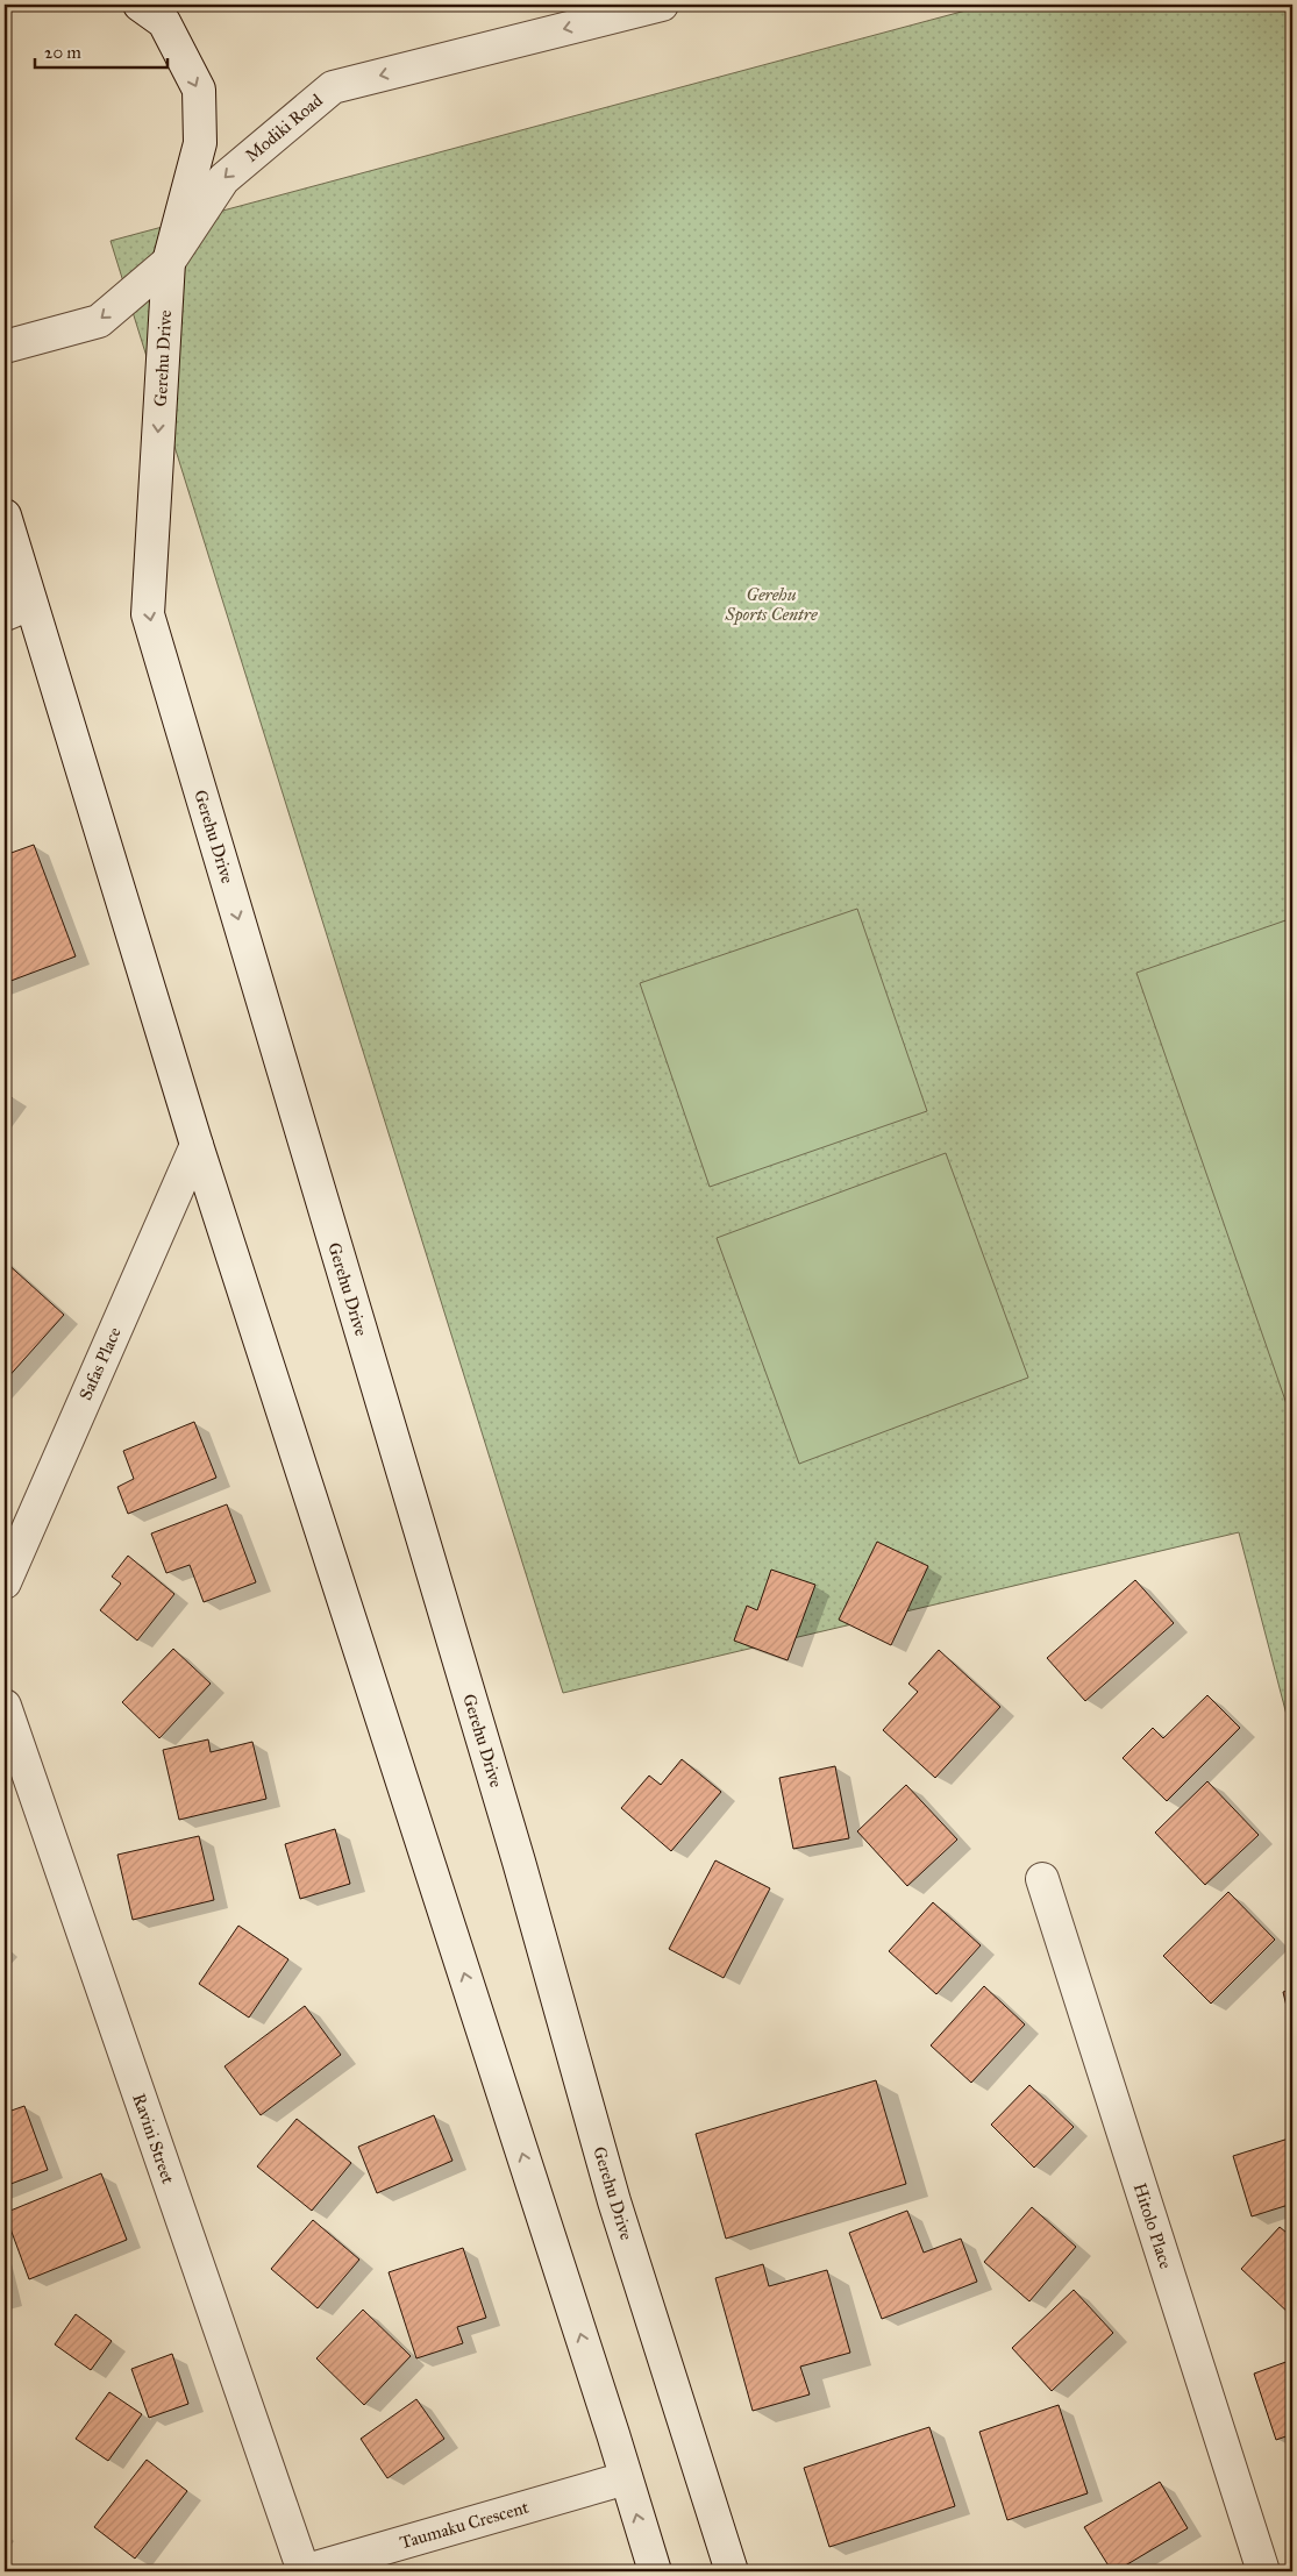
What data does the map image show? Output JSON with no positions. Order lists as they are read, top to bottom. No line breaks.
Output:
{"streets":{"street":["Modiki Road","Gerehu Drive","Safas Place","Ravini Street","Hitolo Place","Taumaku Crescent"]},"crossings":[["Modiki Road","Gerehu Drive"],["Ravini Street","Taumaku Crescent"]],"one_way":["Modiki Road"],"parks":["Gerehu Sports Centre"],"scale_bar":"20 m"}
